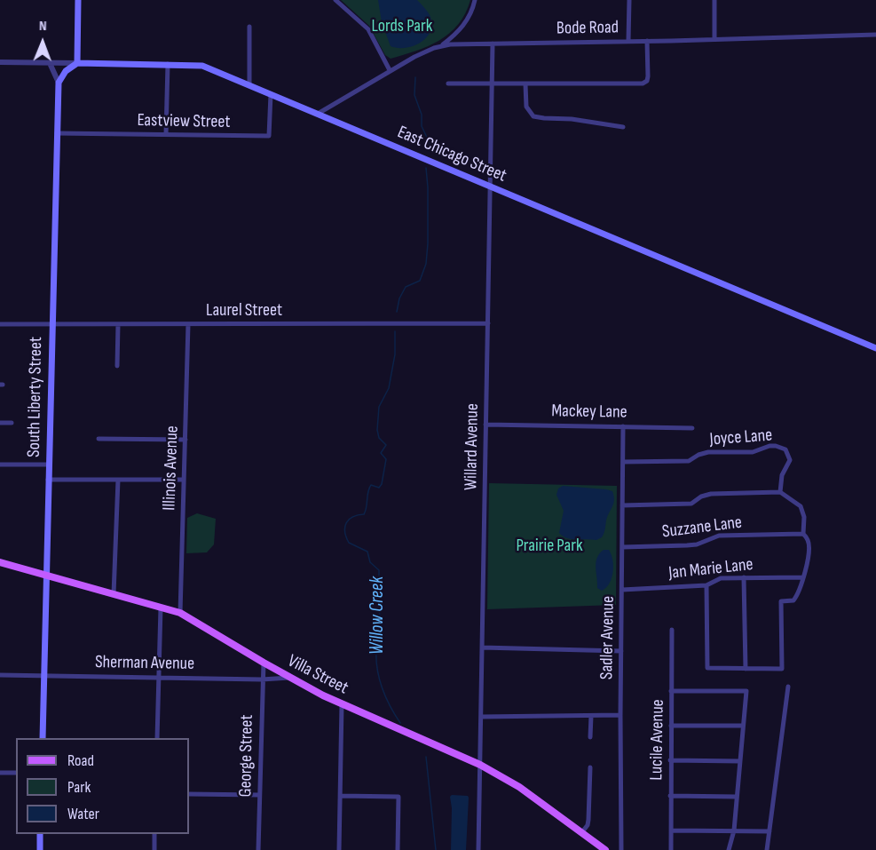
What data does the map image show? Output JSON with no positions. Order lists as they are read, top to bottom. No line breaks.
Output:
{"streets":{"main road":["East Chicago Street","South Liberty Street","Villa Street"],"street":["Bode Road","Eastview Street","Laurel Street","Mackey Lane","Joyce Lane","Willard Avenue","Illinois Avenue","Suzzane Lane","Jan Marie Lane","Sadler Avenue","Sherman Avenue","Lucile Avenue","George Street"]},"crossings":[["Bode Road","East Chicago Street"],["Bode Road","Willard Avenue"],["Eastview Street","East Chicago Street"],["Eastview Street","South Liberty Street"],["East Chicago Street","Willard Avenue"],["Laurel Street","South Liberty Street"],["Laurel Street","Willard Avenue"],["Laurel Street","Illinois Avenue"],["South Liberty Street","Sherman Avenue"],["South Liberty Street","Villa Street"],["Mackey Lane","Willard Avenue"],["Mackey Lane","Sadler Avenue"],["Joyce Lane","Sadler Avenue"],["Willard Avenue","Villa Street"],["Illinois Avenue","Villa Street"],["Suzzane Lane","Sadler Avenue"],["Jan Marie Lane","Sadler Avenue"],["Sherman Avenue","Villa Street"],["Sherman Avenue","George Street"],["Villa Street","George Street"]],"water":["Willow Creek"],"parks":["Lords Park","Prairie Park"],"legend":["Road","Park","Water"],"north":"top"}
